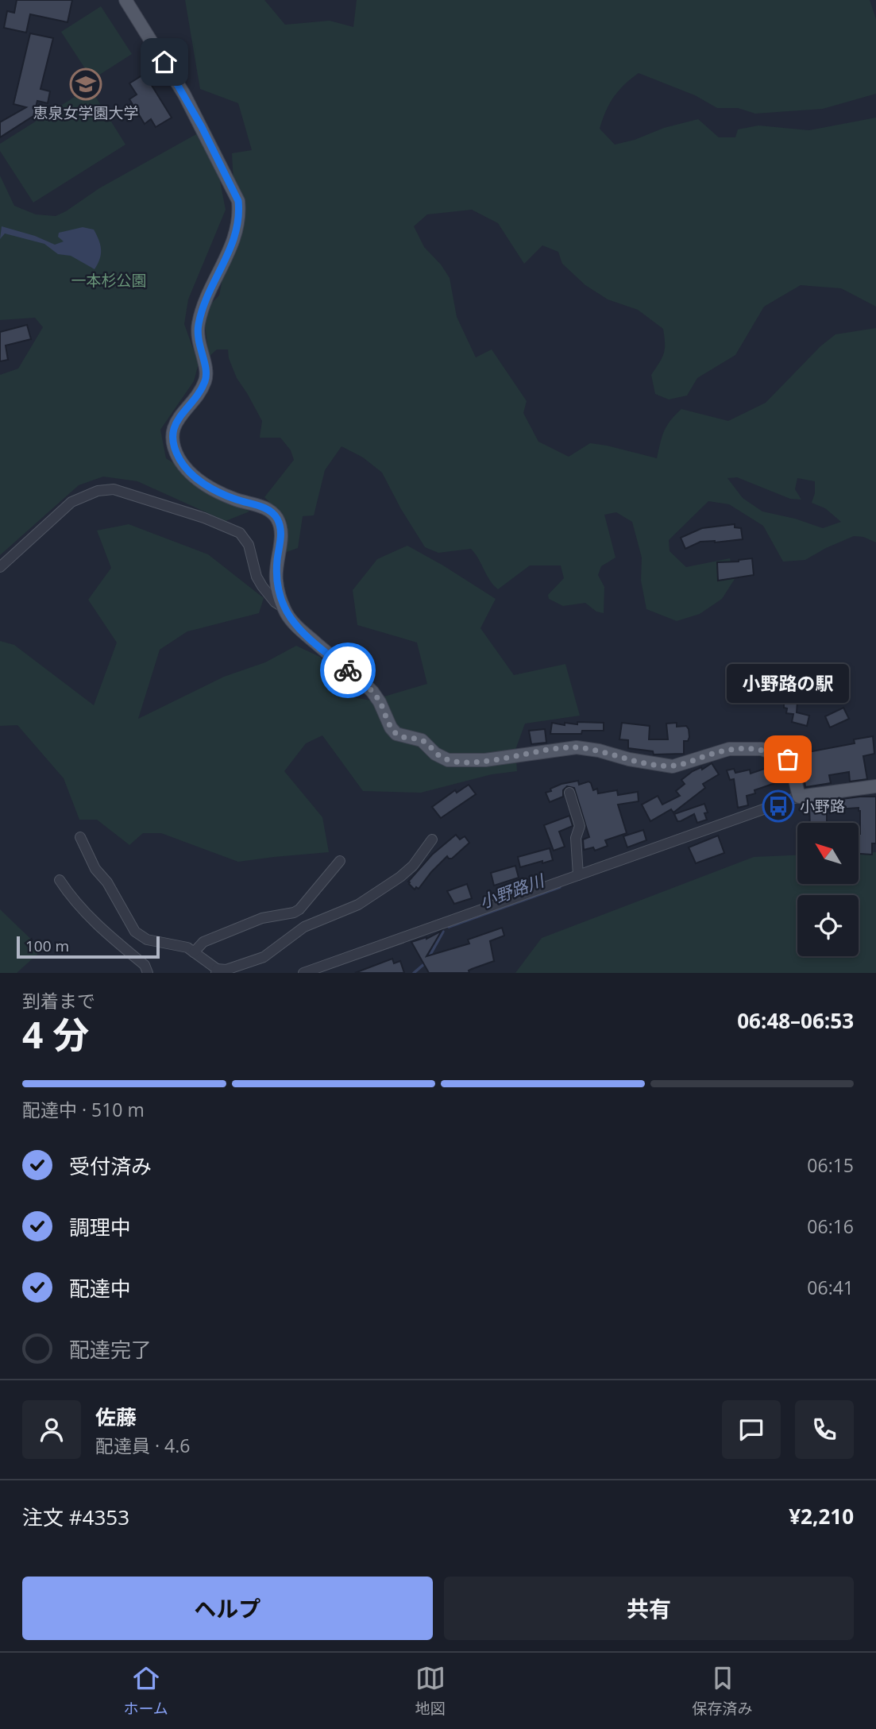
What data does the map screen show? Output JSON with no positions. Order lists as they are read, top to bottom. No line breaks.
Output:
{"water":["小野路川"],"parks":["一本杉公園"],"places":{"school or university":["恵泉女学園大学"],"other":["小野路の駅"],"bus stop":["小野路"]},"scale_bar":"100 m","north":"top left","page":{"bubble":"小野路の駅","scale":"100 m","heading":["4 分","到着まで","06:48–06:53"],"panel":["佐藤","配達員 · 4.6","注文 #4353","¥2,210"],"bar":"配達中 · 510 m","list":[["受付済み","06:15"],["調理中","06:16"],["配達中","06:41"],"配達完了"],"buttons":["ヘルプ","共有"],"tabs":["ホーム","地図","保存済み"]}}
